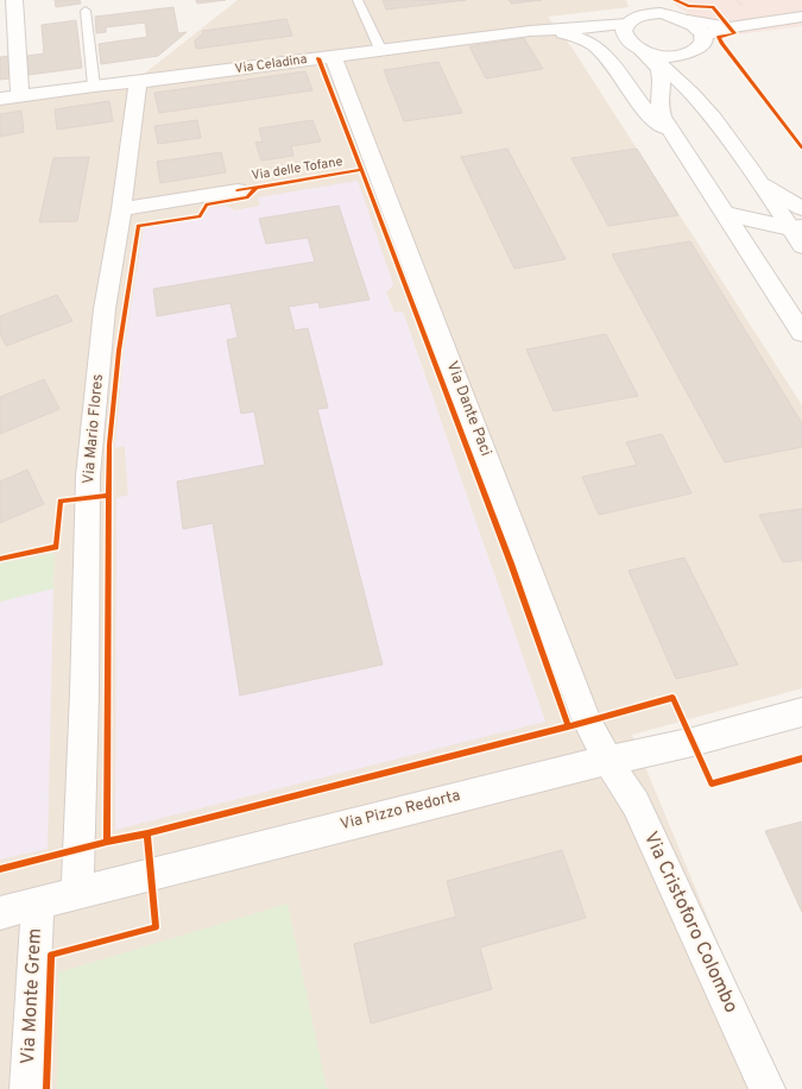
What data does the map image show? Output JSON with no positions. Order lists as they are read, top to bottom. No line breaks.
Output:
{"streets":{"street":["Via Celadina","Via delle Tofane","Via Dante Paci","Via Mario Flores","Via Pizzo Redorta","Via Cristoforo Colombo","Via Monte Grem"]},"crossings":[["Via Celadina","Via Dante Paci"],["Via Celadina","Via Mario Flores"],["Via delle Tofane","Via Mario Flores"],["Via Dante Paci","Via Pizzo Redorta"],["Via Dante Paci","Via Cristoforo Colombo"],["Via Mario Flores","Via Pizzo Redorta"],["Via Pizzo Redorta","Via Cristoforo Colombo"],["Via Pizzo Redorta","Via Monte Grem"]]}
